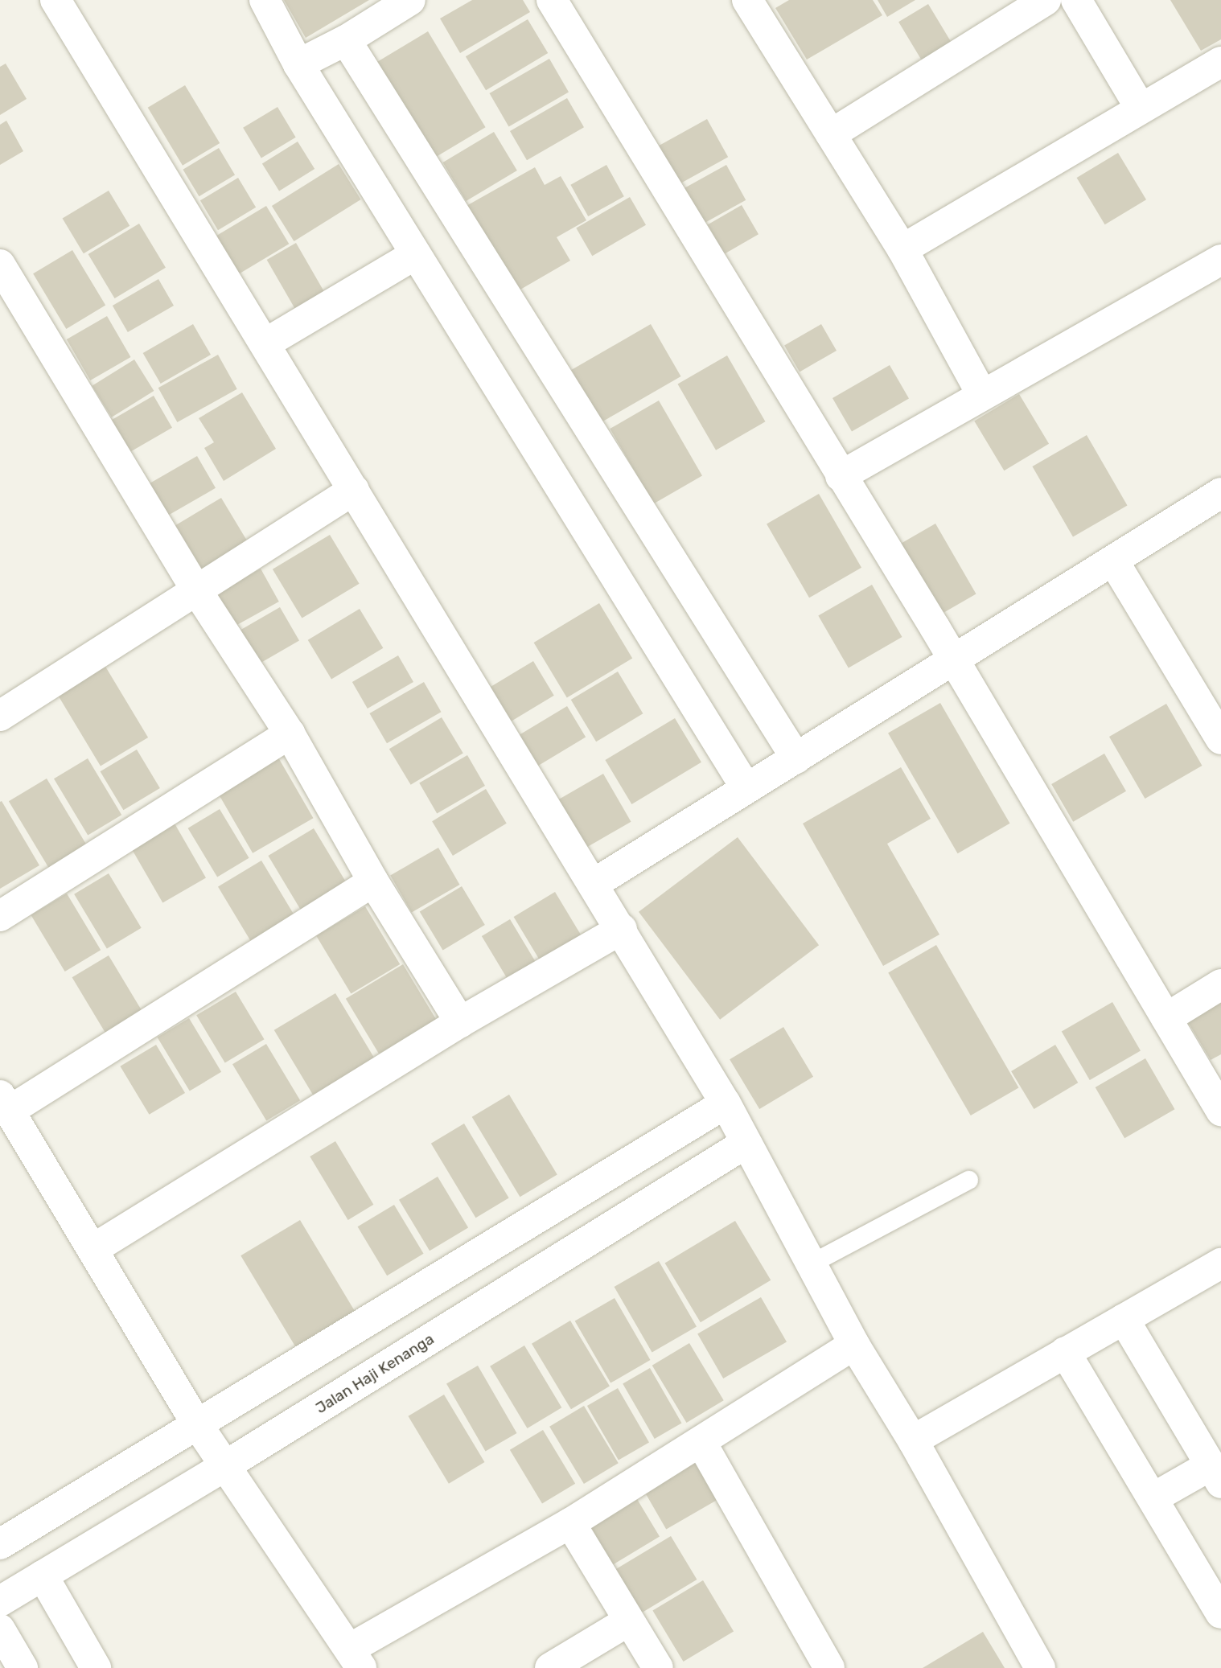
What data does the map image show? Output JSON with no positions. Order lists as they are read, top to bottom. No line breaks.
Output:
{"streets":{"street":["Jalan Haji Kenanga"]}}
